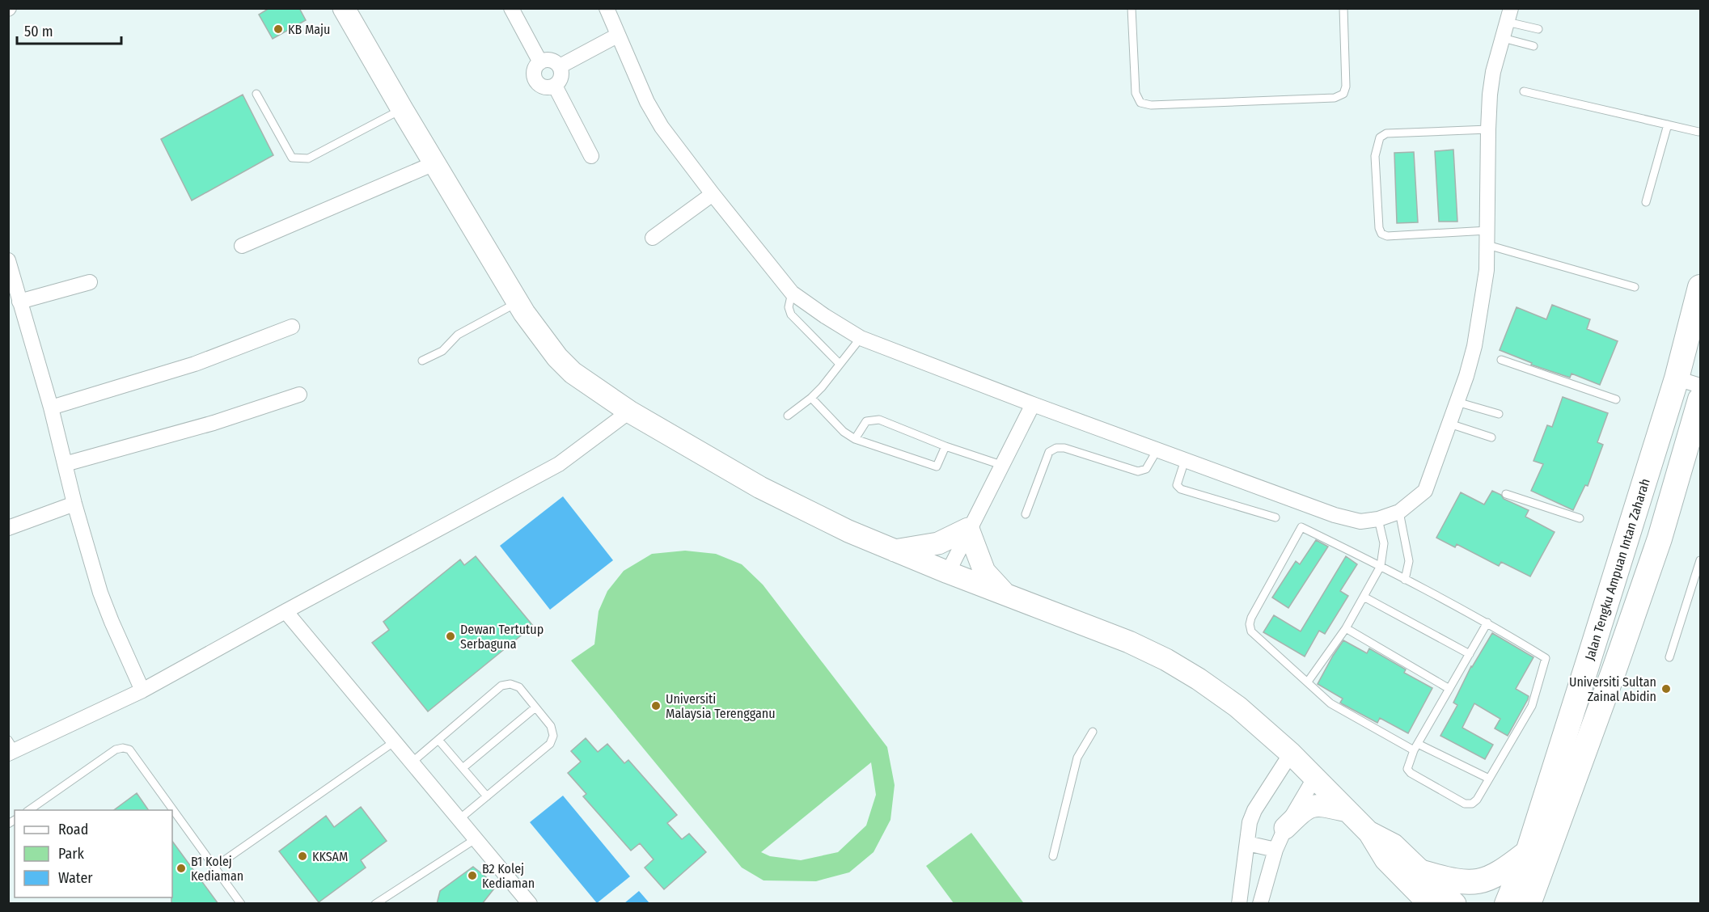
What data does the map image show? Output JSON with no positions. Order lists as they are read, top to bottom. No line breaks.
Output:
{"streets":{"main road":["Jalan Tengku Ampuan Intan Zaharah"]},"places":["KB Maju","Dewan Tertutup Serbaguna","Universiti Sultan Zainal Abidin","Universiti Malaysia Terengganu","KKSAM","B1 Kolej Kediaman","B2 Kolej Kediaman"],"legend":["Road","Park","Water"],"scale_bar":"50 m"}
